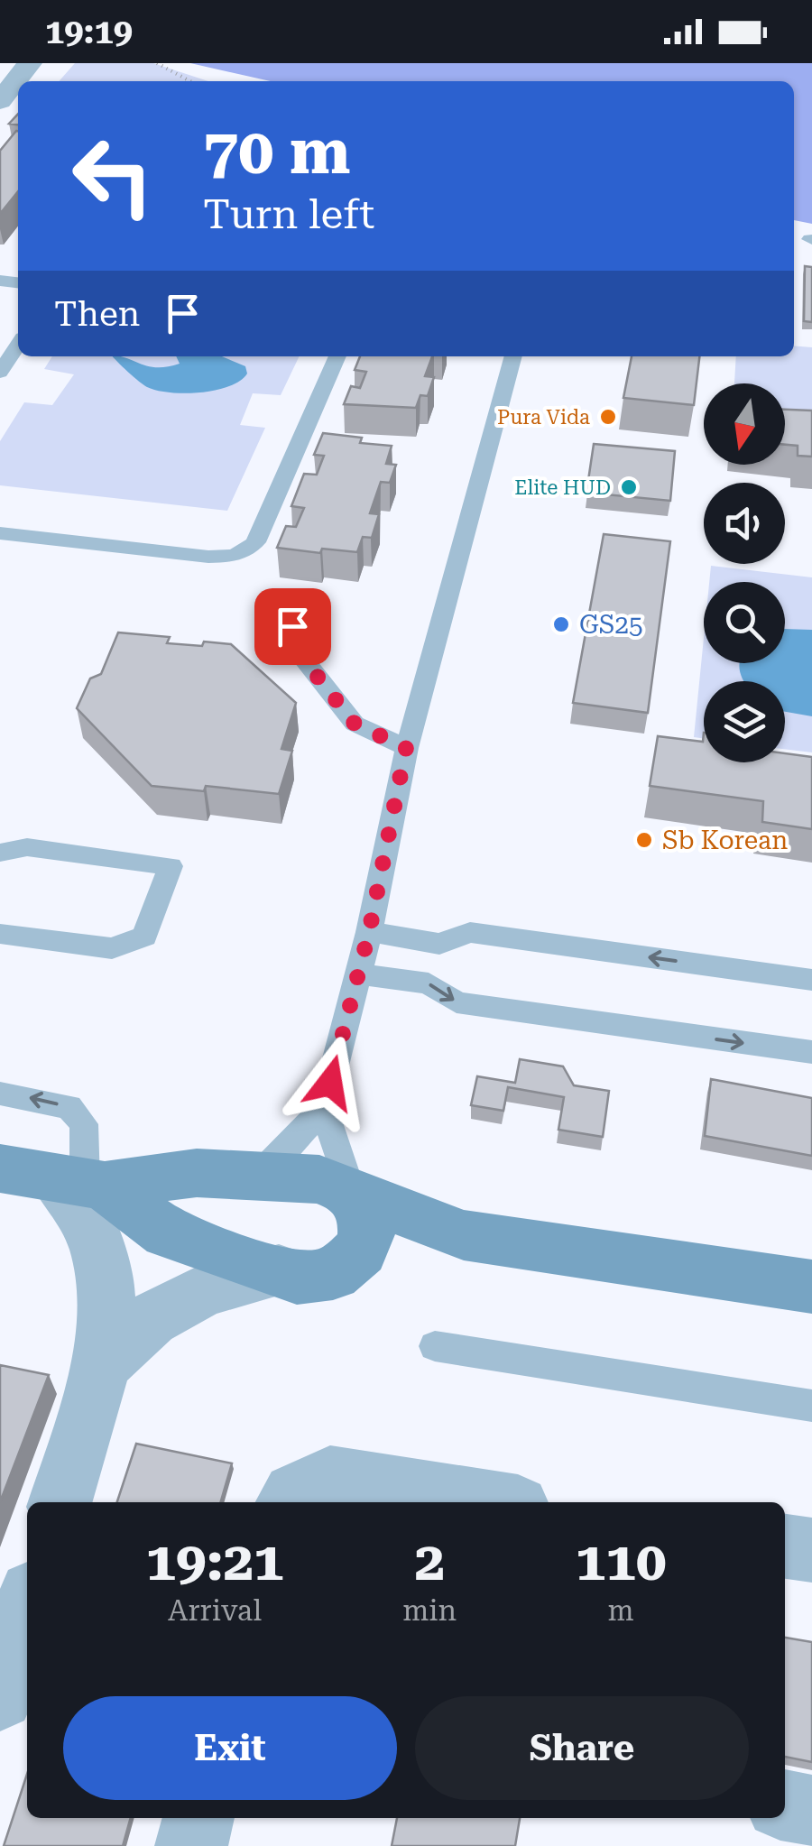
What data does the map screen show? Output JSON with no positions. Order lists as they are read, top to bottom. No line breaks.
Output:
{"places":["Pura Vida","Elite HUD","GS25","Sb Korean"],"north":"bottom","page":{"status":"19:19","turn":["70 m","Turn left"],"then":"Then","eta":["19:21","Arrival","2","min","110","m"],"buttons":["Exit","Share"]}}
